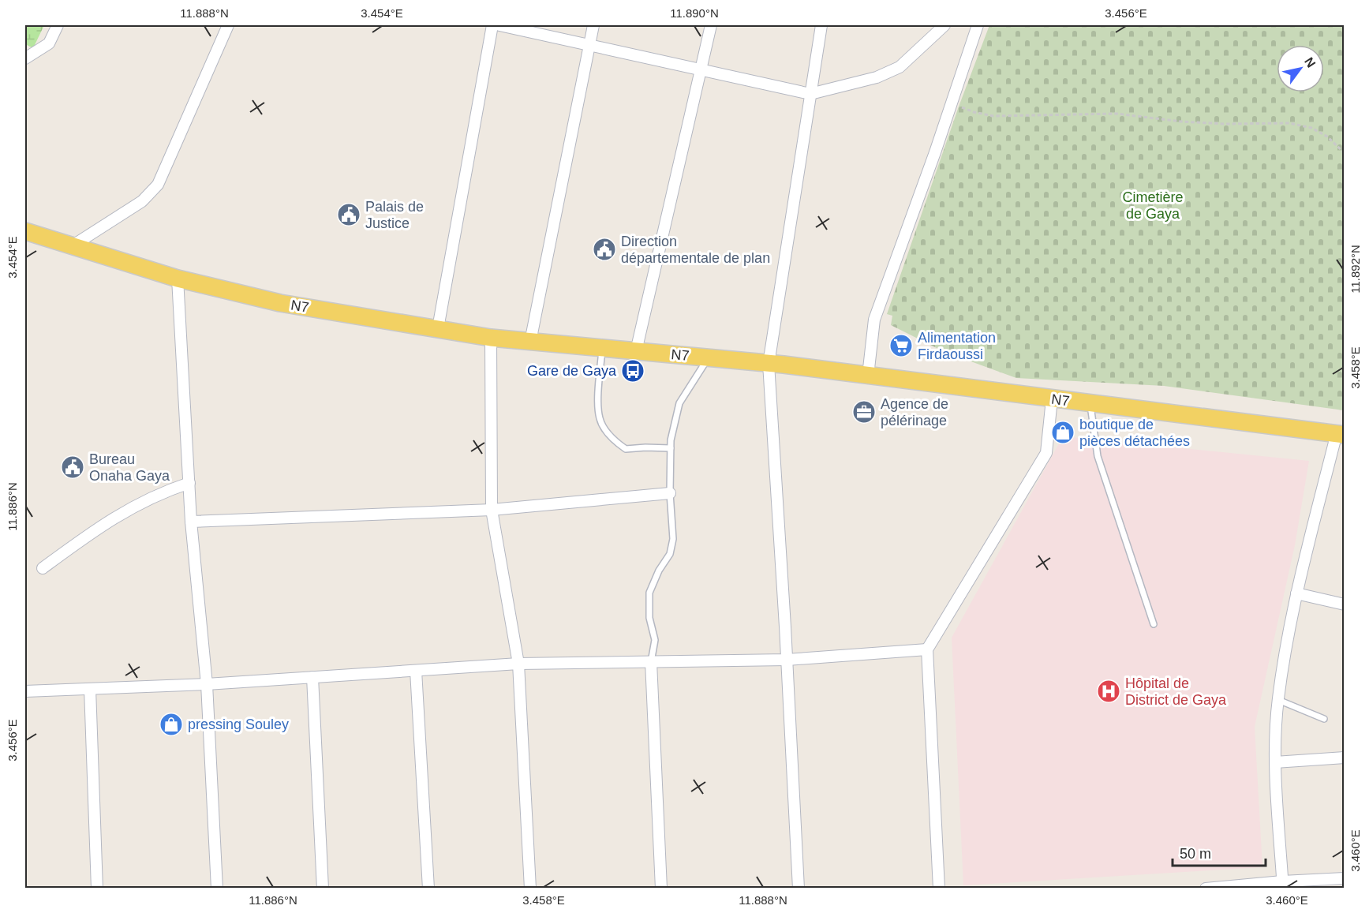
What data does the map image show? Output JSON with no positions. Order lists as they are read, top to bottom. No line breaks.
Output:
{"streets":{"main road":["N7"]},"parks":["Cimetière de Gaya"],"places":{"public building":["Palais de Justice","Direction départementale de plan","Bureau Onaha Gaya"],"supermarket":["Alimentation Firdaoussi"],"bus stop":["Gare de Gaya"],"office":["Agence de pélérinage"],"shop":["boutique de pièces détachées","pressing Souley"],"hospital":["Hôpital de District de Gaya"]},"scale_bar":"50 m","north":"top right","coordinates":["11.888°N","3.454°E","11.890°N","3.456°E","11.892°N","3.458°E","11.886°N","3.460°E"]}
